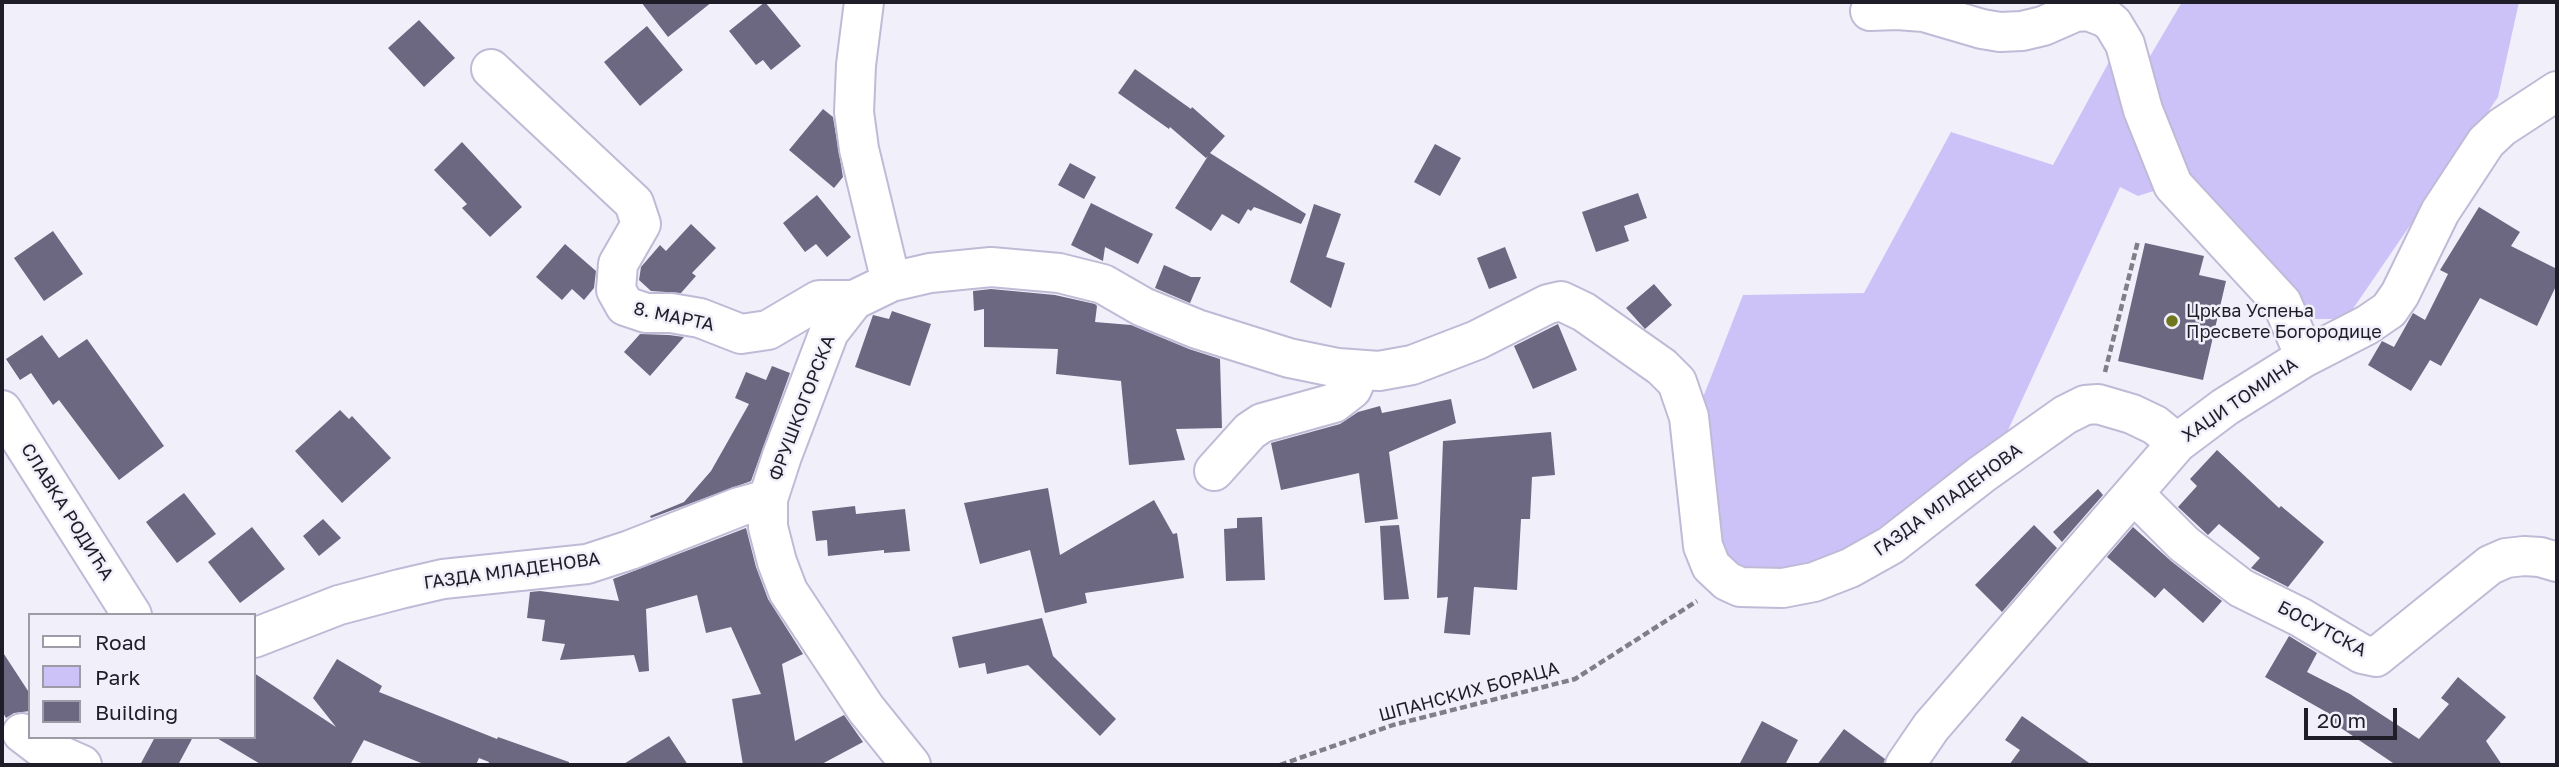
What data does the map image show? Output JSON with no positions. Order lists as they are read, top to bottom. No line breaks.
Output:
{"streets":{"street":["8. МАРТА","ХАЏИ ТОМИНА","ФРУШКОГОРСКА","ГАЗДА МЛАДЕНОВА","СЛАВКА РОДИЋА","БОСУТСКА"],"path":["ШПАНСКИХ БОРАЦА"]},"crossings":[["8. МАРТА","ФРУШКОГОРСКА"],["ХАЏИ ТОМИНА","БОСУТСКА"],["ФРУШКОГОРСКА","ГАЗДА МЛАДЕНОВА"],["ГАЗДА МЛАДЕНОВА","ШПАНСКИХ БОРАЦА"]],"places":["Црква Успења Пресвете Богородице"],"legend":["Road","Park","Building"],"scale_bar":"20 m"}
